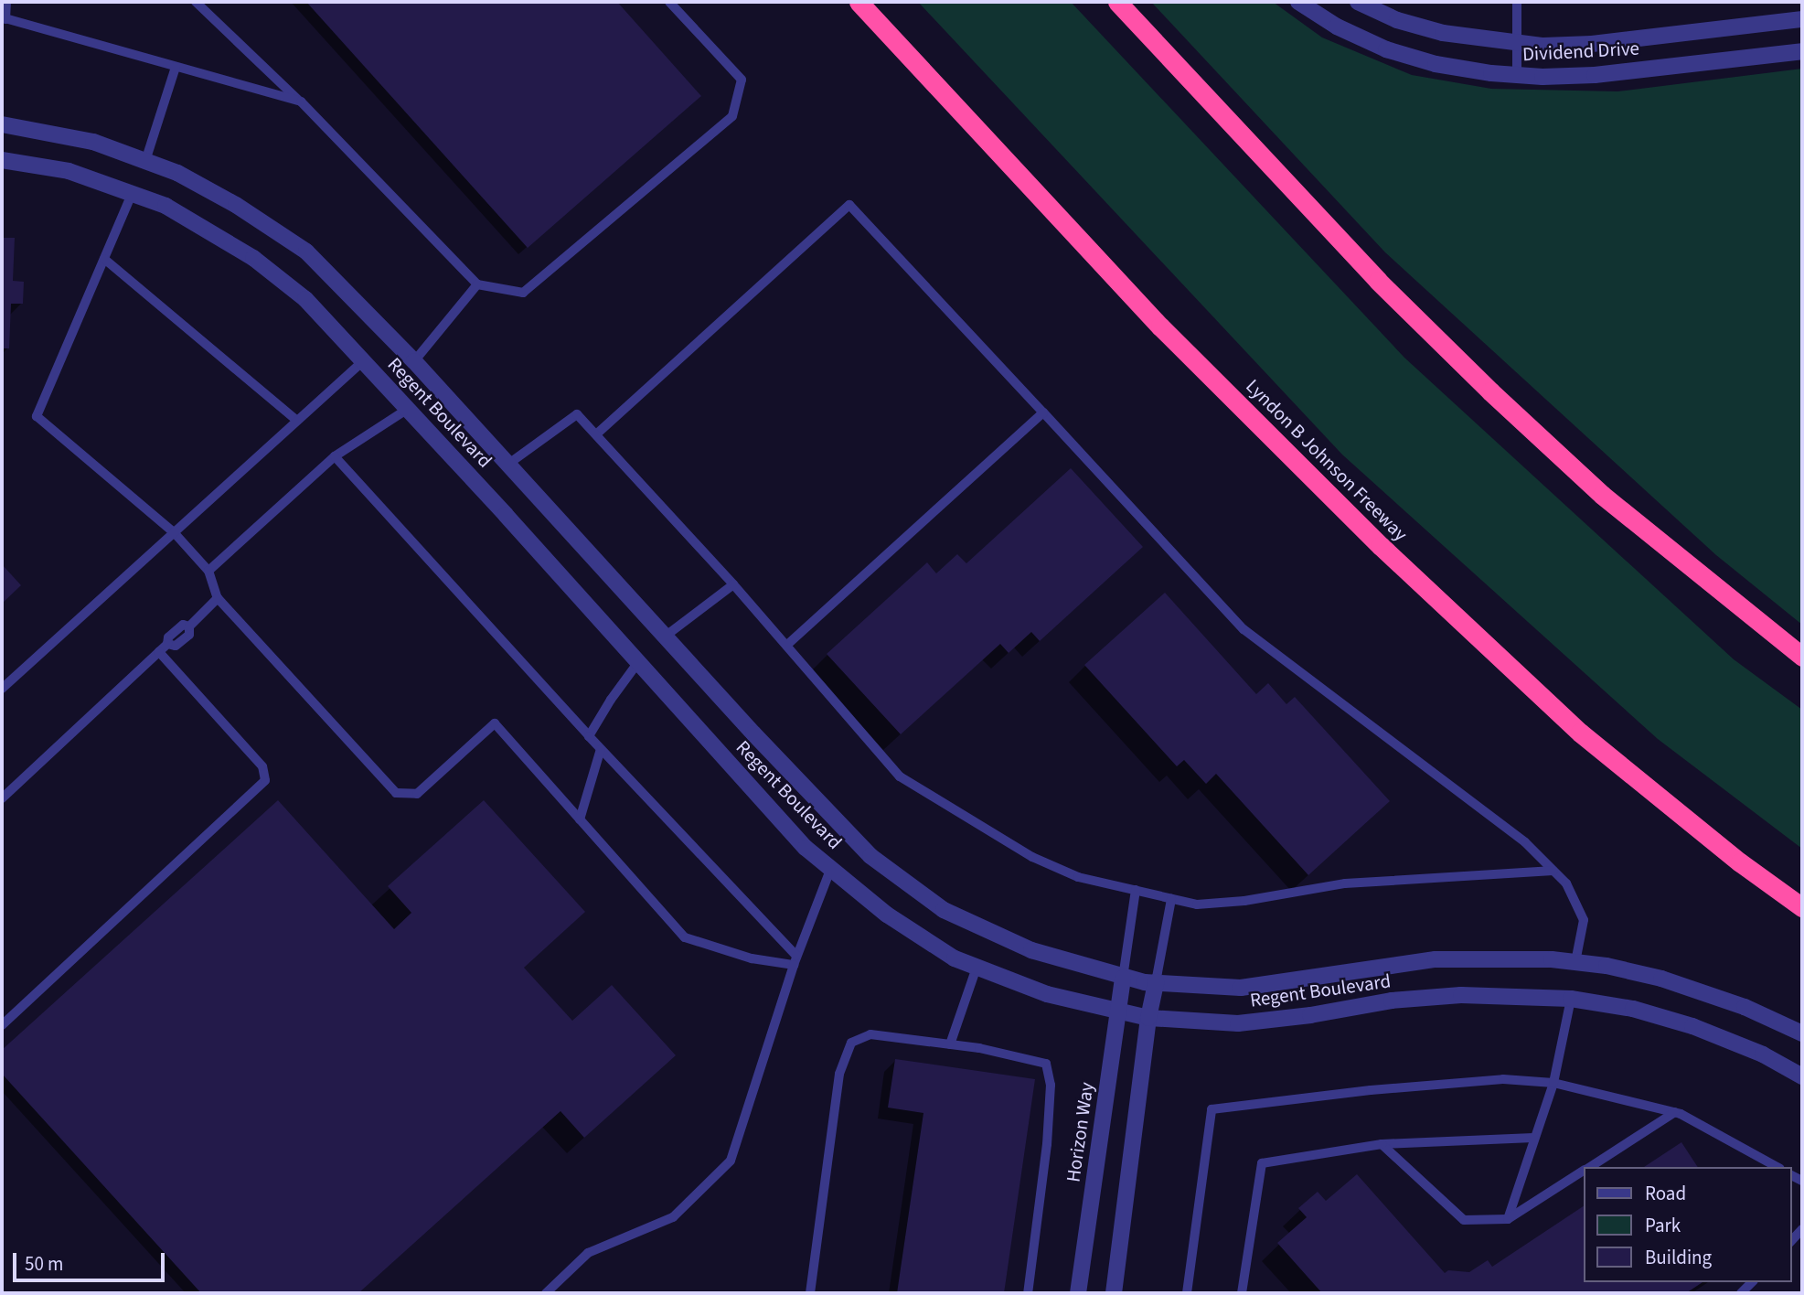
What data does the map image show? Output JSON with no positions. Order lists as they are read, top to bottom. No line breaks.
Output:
{"streets":{"highway":["Lyndon B Johnson Freeway"],"street":["Dividend Drive","Regent Boulevard","Horizon Way"]},"crossings":[["Regent Boulevard","Horizon Way"]],"legend":["Road","Park","Building"],"scale_bar":"50 m"}
